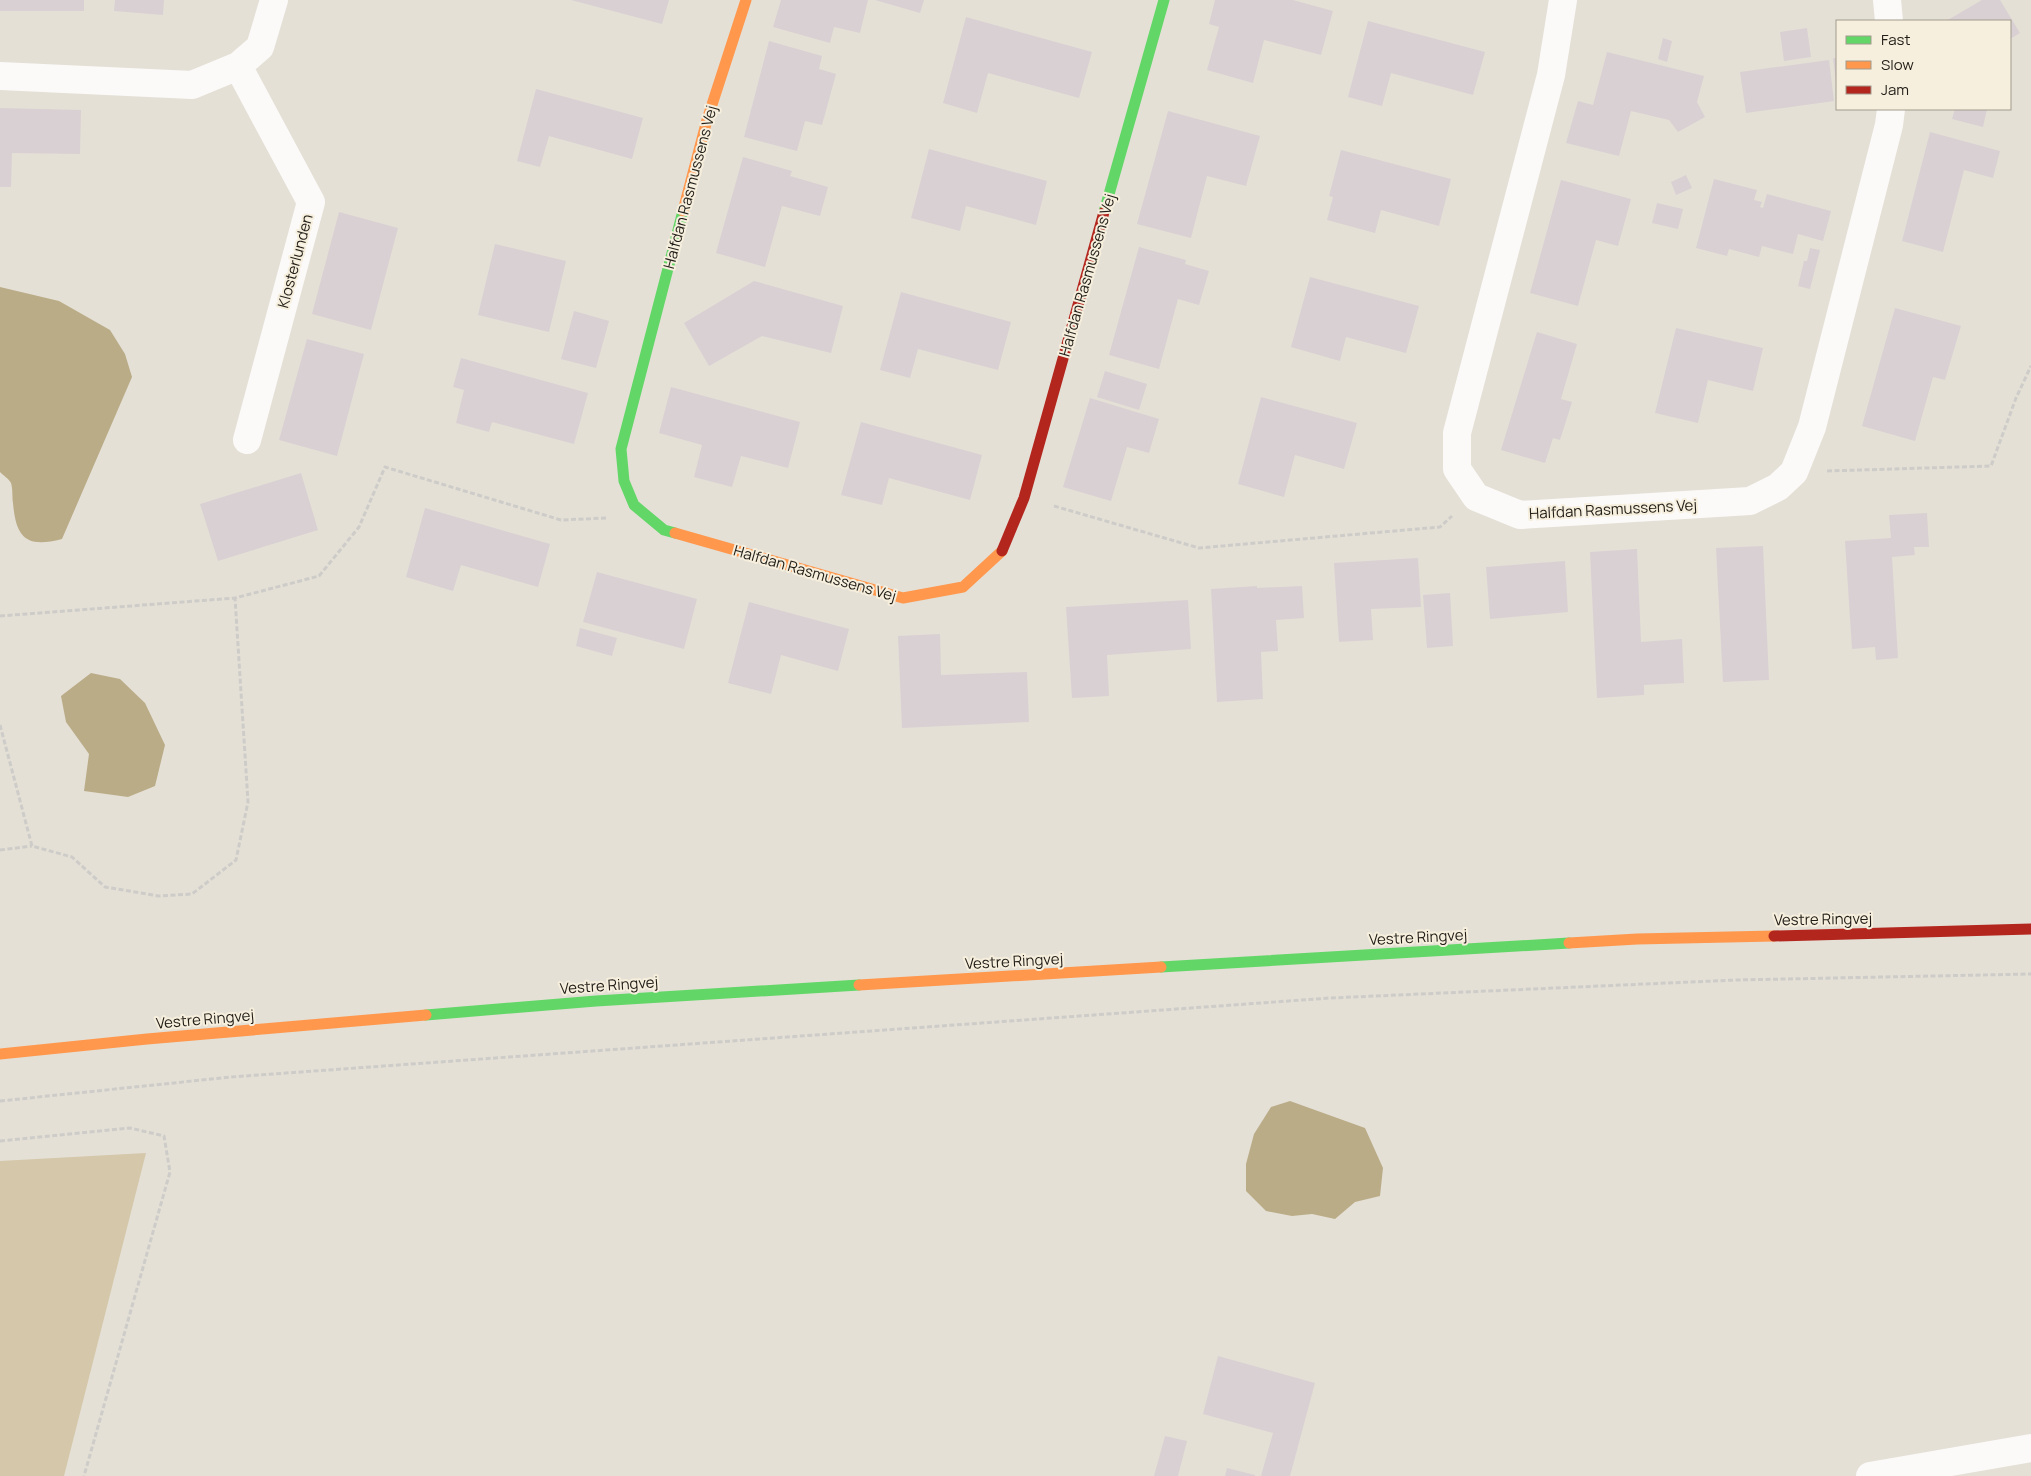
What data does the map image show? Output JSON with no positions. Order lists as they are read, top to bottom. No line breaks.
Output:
{"streets":{"main road":["Halfdan Rasmussens Vej","Vestre Ringvej"],"street":["Klosterlunden"]},"legend":["Fast","Slow","Jam"]}
